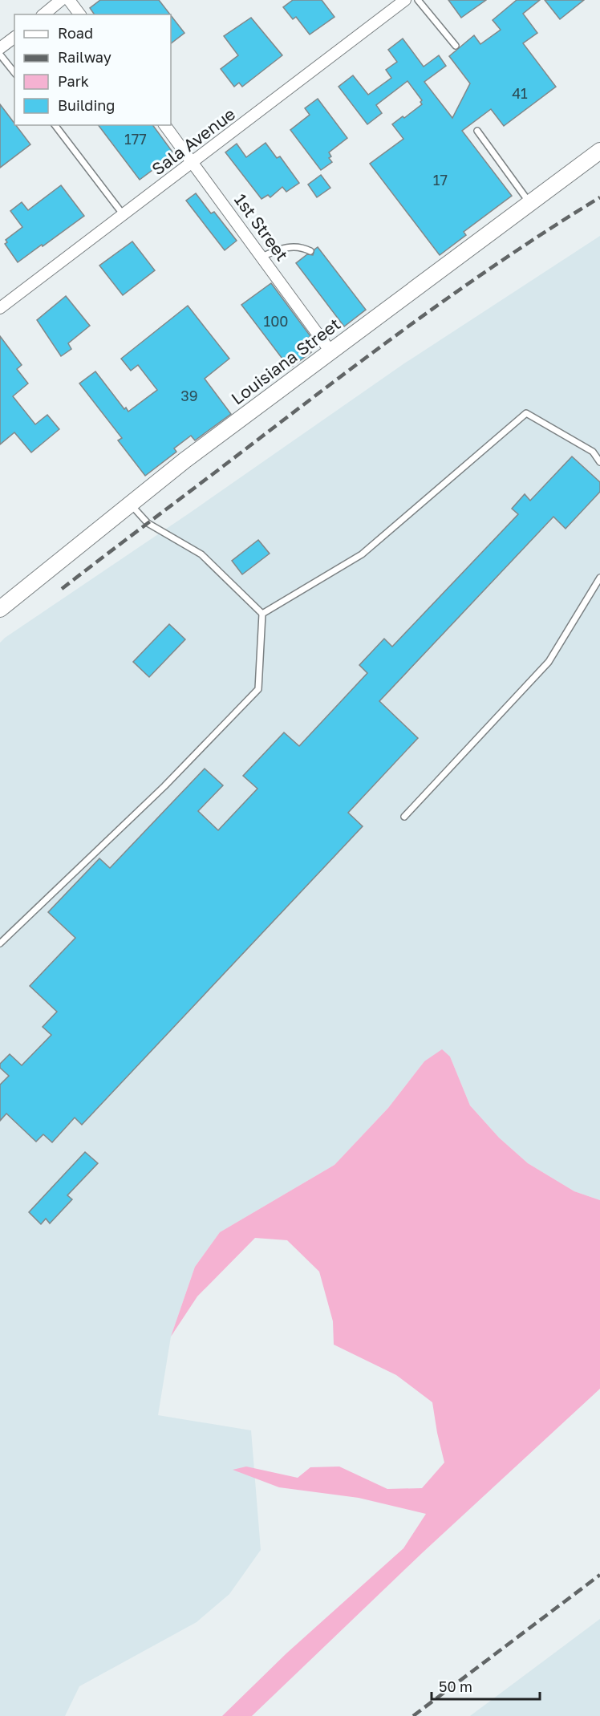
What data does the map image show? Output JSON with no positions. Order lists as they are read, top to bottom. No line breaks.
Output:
{"streets":{"main road":["Louisiana Street"],"street":["Sala Avenue","1st Street"]},"crossings":[["Sala Avenue","1st Street"],["1st Street","Louisiana Street"]],"house_numbers":["41","177","17","100","39"],"legend":["Road","Railway","Park","Building"],"scale_bar":"50 m"}
